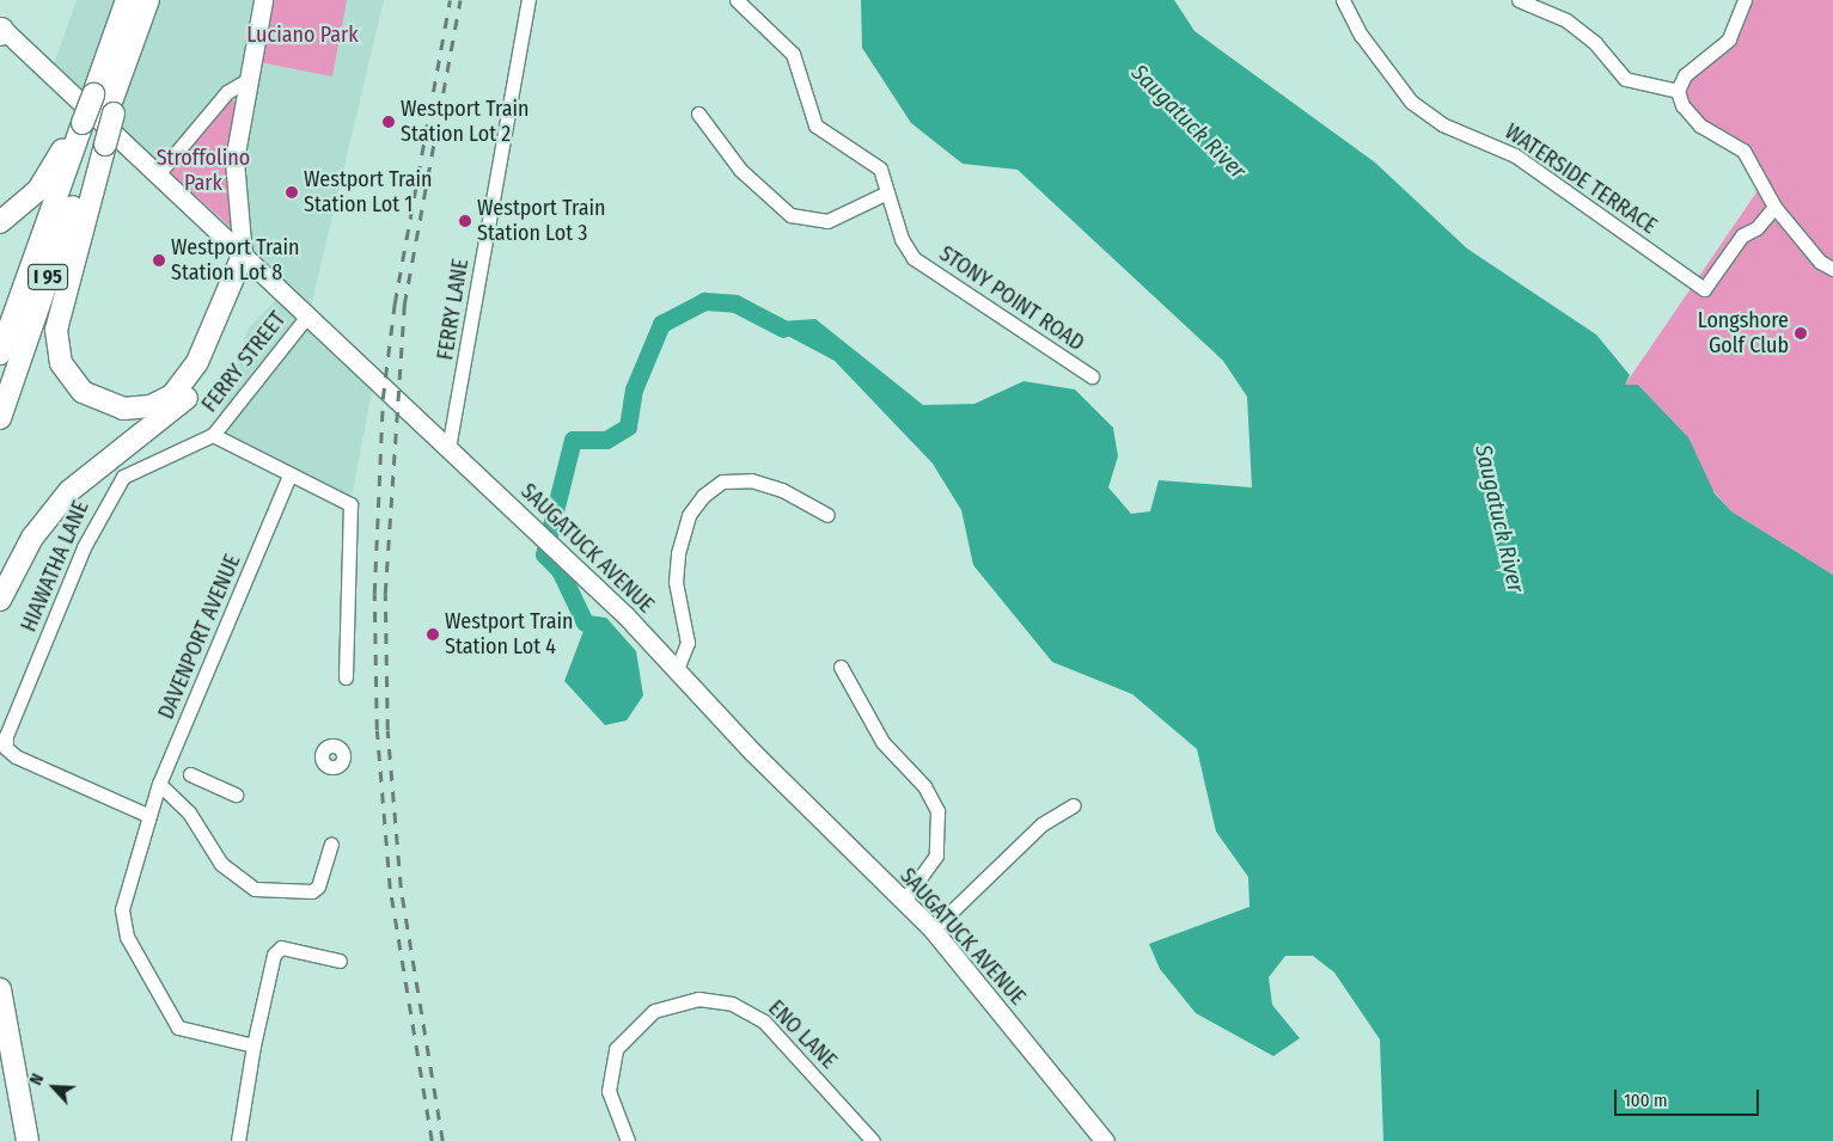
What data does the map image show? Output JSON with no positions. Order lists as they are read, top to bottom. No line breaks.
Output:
{"streets":{"highway":["I 95"],"main road":["SAUGATUCK AVENUE"],"street":["WATERSIDE TERRACE","STONY POINT ROAD","FERRY LANE","FERRY STREET","HIAWATHA LANE","DAVENPORT AVENUE","ENO LANE"]},"crossings":[["FERRY LANE","SAUGATUCK AVENUE"],["FERRY STREET","SAUGATUCK AVENUE"],["FERRY STREET","HIAWATHA LANE"],["HIAWATHA LANE","DAVENPORT AVENUE"]],"water":["Saugatuck River"],"parks":["Luciano Park","Stroffolino Park"],"places":["Westport Train Station Lot 2","Westport Train Station Lot 1","Westport Train Station Lot 3","Westport Train Station Lot 8","Longshore Golf Club","Westport Train Station Lot 4"],"scale_bar":"100 m","north":"top left"}
